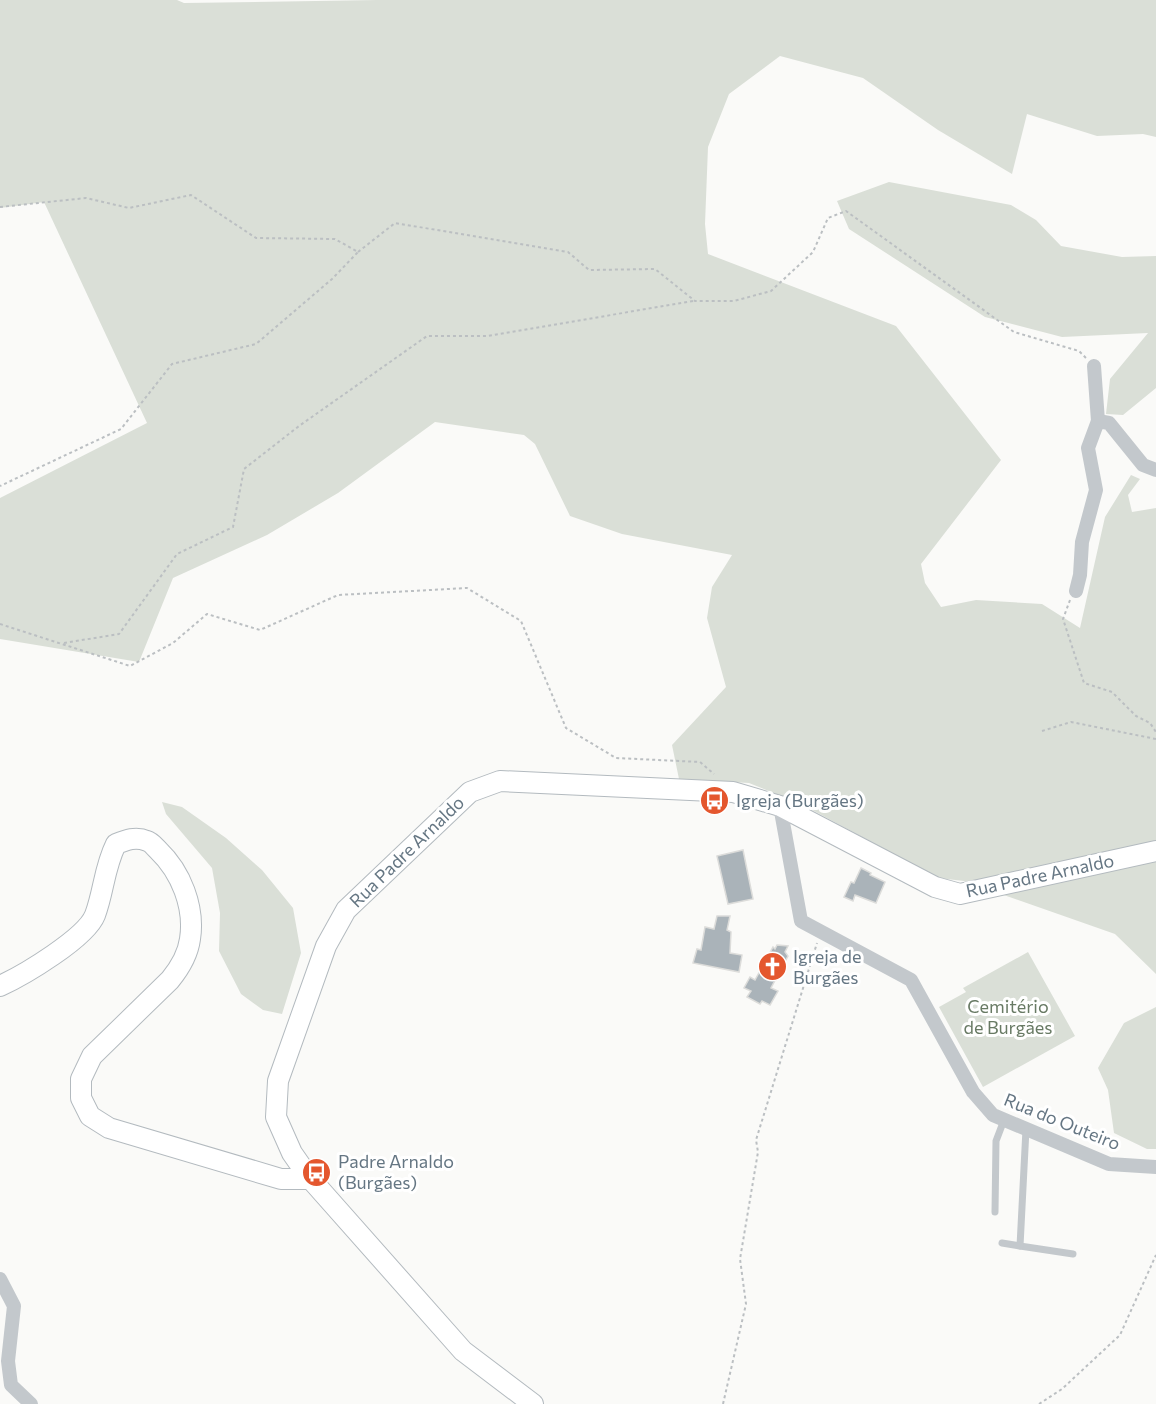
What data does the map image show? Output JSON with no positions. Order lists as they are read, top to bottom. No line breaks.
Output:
{"streets":{"street":["Rua Padre Arnaldo","Rua do Outeiro"]},"crossings":[["Rua Padre Arnaldo","Rua do Outeiro"]],"parks":["Cemitério de Burgães"],"places":{"bus stop":["Igreja (Burgães)","Padre Arnaldo (Burgães)"],"church":["Igreja de Burgães"]}}
